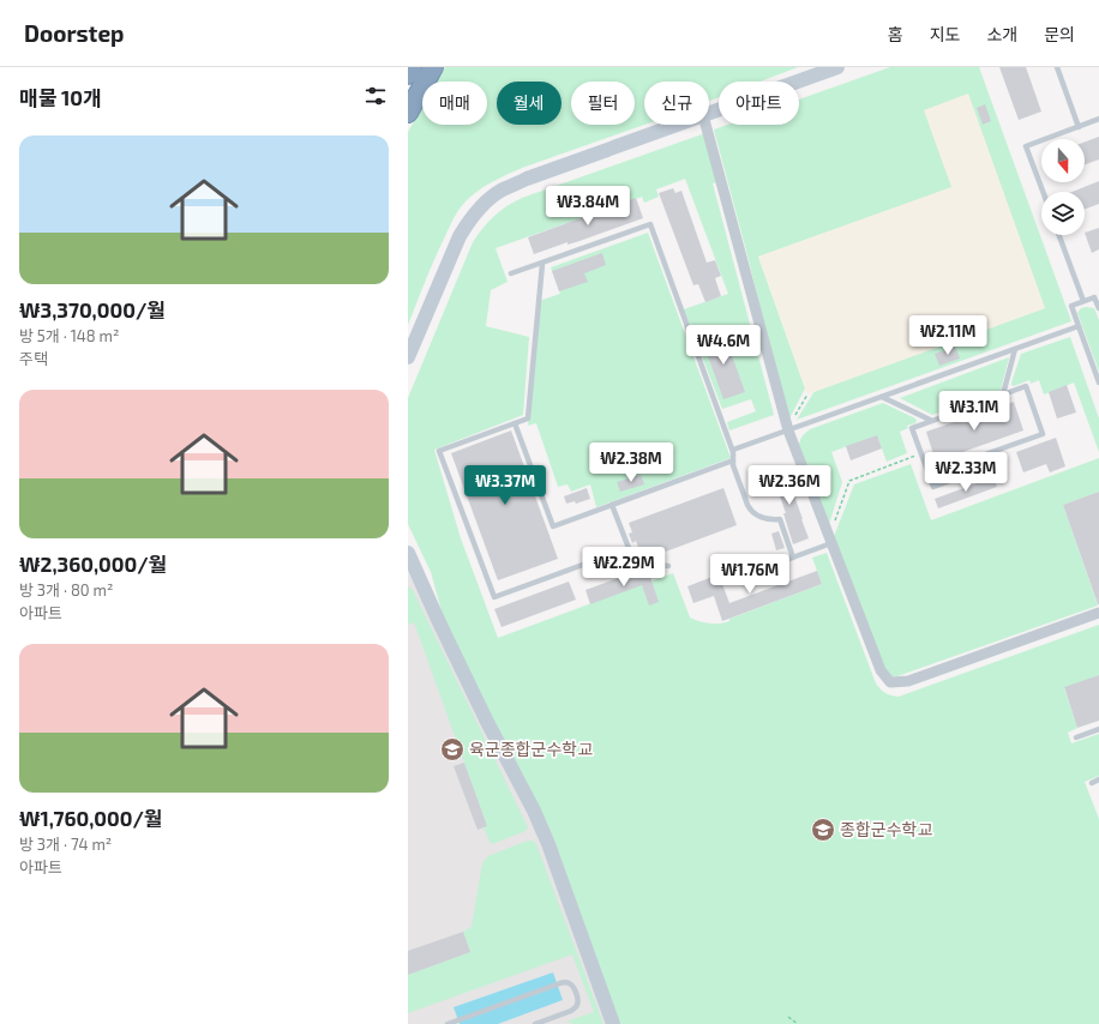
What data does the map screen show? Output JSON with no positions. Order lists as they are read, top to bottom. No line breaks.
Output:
{"places":{"school or university":["육군종합군수학교","종합군수학교"]},"north":"bottom","page":{"header":"Doorstep","nav":["홈","지도","소개","문의"],"heading":"매물 10개","chip":["매매","월세","필터","신규","아파트"],"list":[{"name":"₩3,370,000/월","note":"방 5개 · 148 m² · 주택"},{"name":"₩2,360,000/월","note":"방 3개 · 80 m² · 아파트"},{"name":"₩1,760,000/월","note":"방 3개 · 74 m² · 아파트"}],"price":["₩3.84M","₩2.11M","₩4.6M","₩3.1M","₩2.38M","₩2.33M","₩3.37M","₩2.36M","₩2.29M","₩1.76M"]}}
